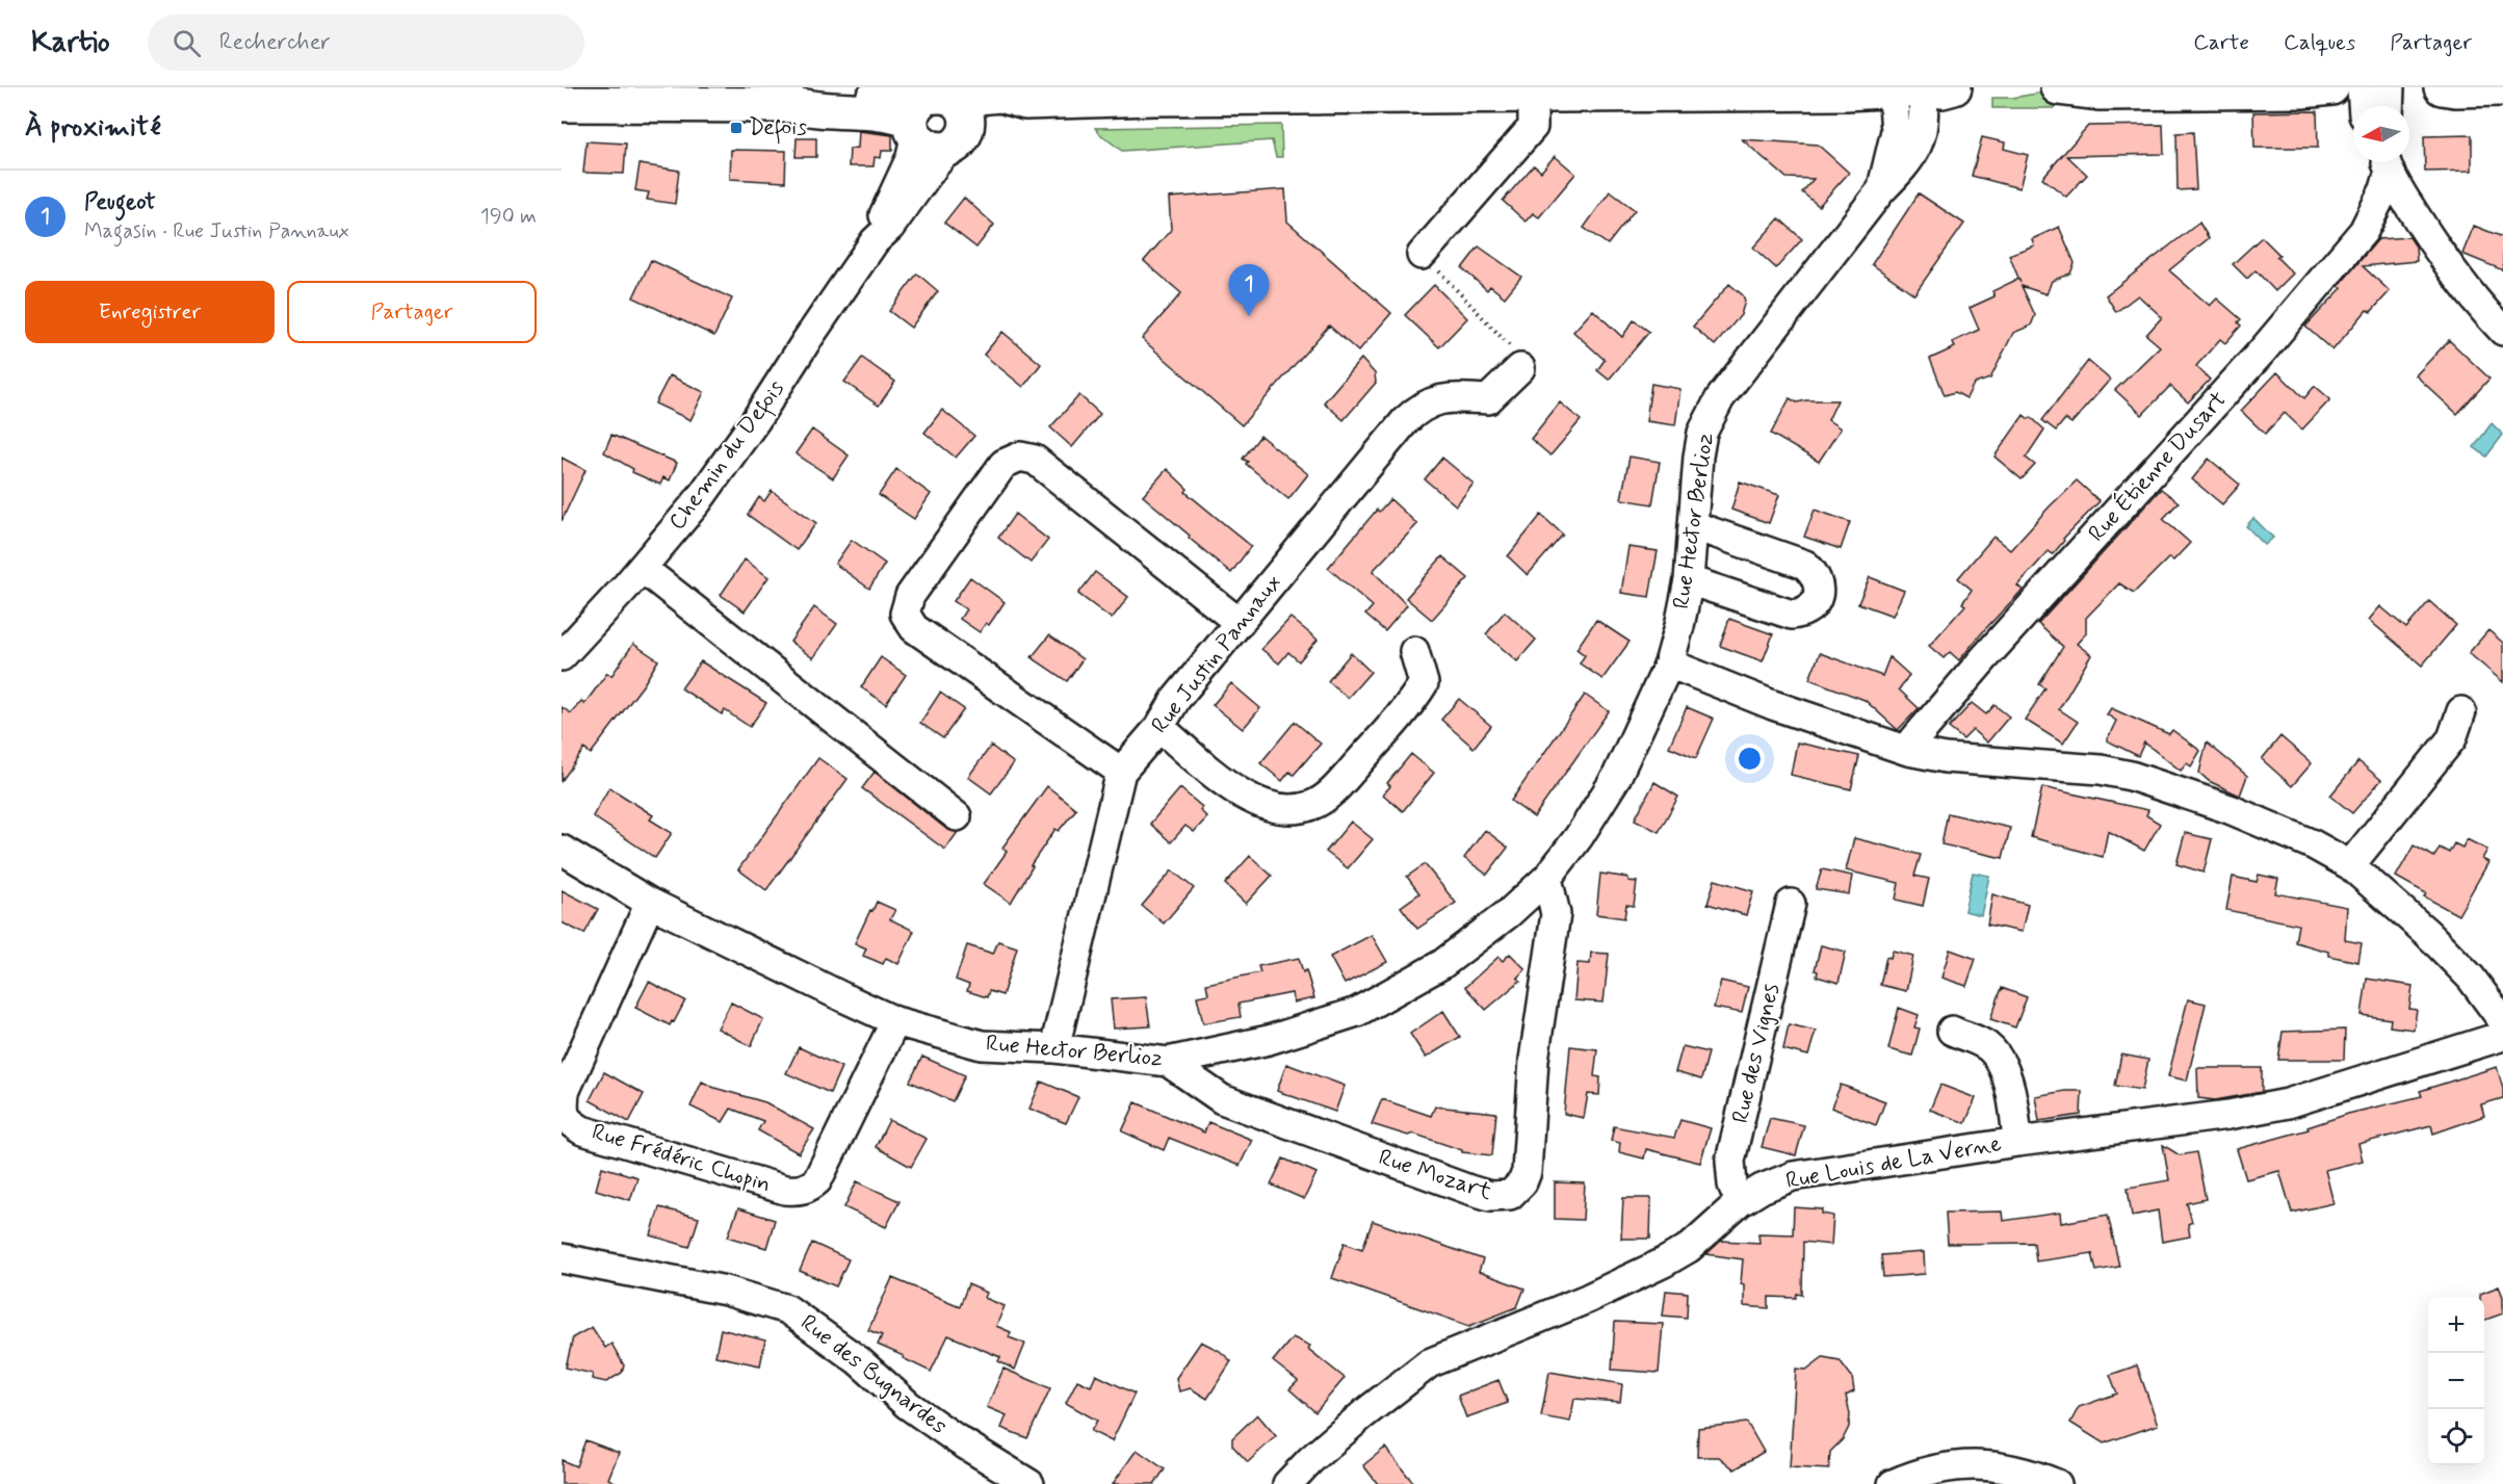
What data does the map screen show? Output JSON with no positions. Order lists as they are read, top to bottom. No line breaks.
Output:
{"streets":{"street":["Chemin du Defois","Rue Étienne Dusart","Rue Hector Berlioz","Rue Justin Pannaux","Rue des Vignes","Rue Frédéric Chopin","Rue Louis de La Verne","Rue Mozart","Rue des Bugnardes"]},"crossings":[["Rue Hector Berlioz","Rue Justin Pannaux"],["Rue Hector Berlioz","Rue Frédéric Chopin"],["Rue Hector Berlioz","Rue Mozart"],["Rue des Vignes","Rue Louis de La Verne"]],"places":{"transit":["Defois"]},"north":"left","page":{"header":"Kartio","search":"Rechercher","nav":["Carte","Calques","Partager"],"heading":"À proximité","list":[{"mark":"1","name":"Peugeot","note":"Magasin · Rue Justin Pannaux","value":"190 m"}],"buttons":["Enregistrer","Partager"],"pins":"1","map_buttons":["+","−"]}}
